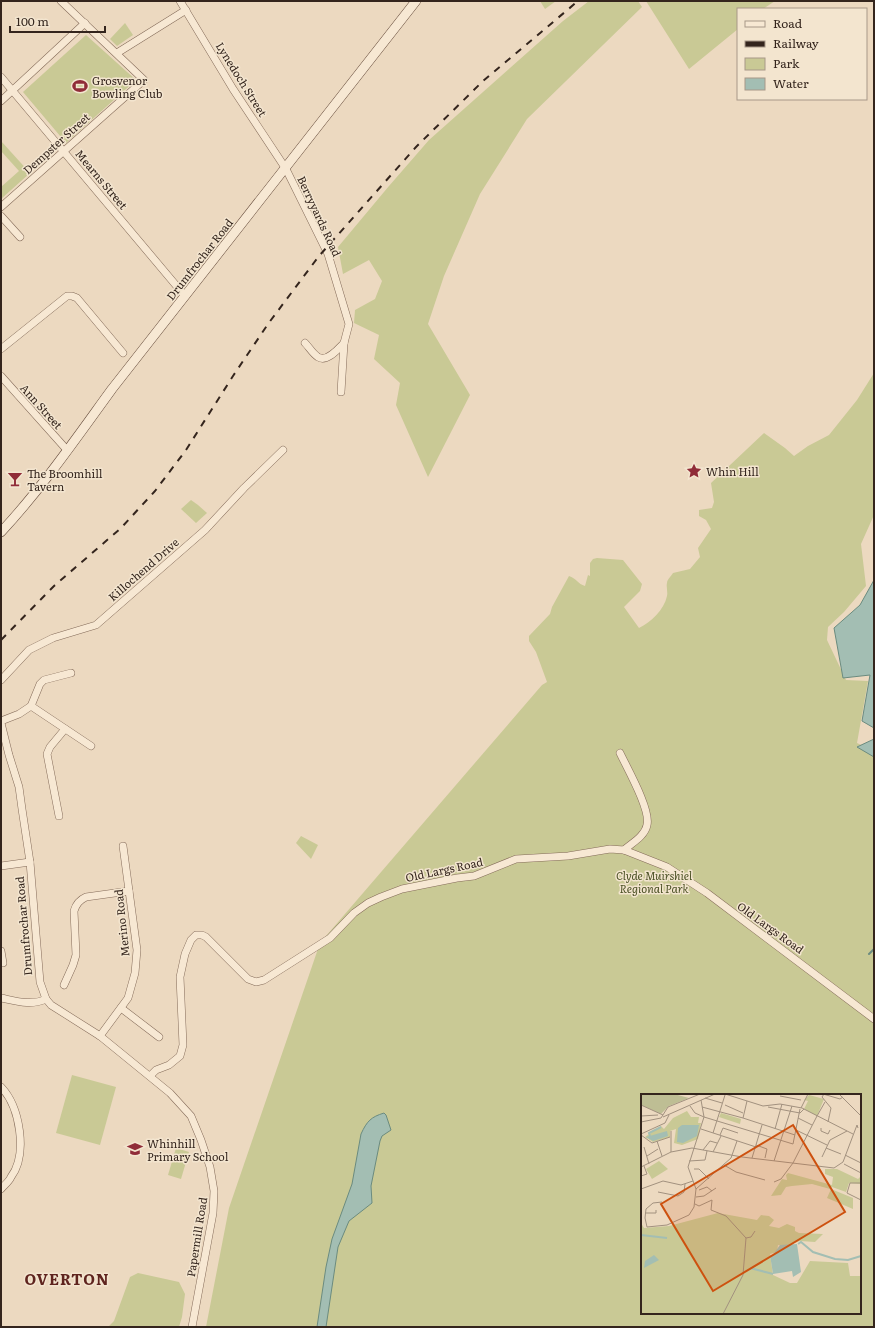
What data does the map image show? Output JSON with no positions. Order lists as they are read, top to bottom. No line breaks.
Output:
{"streets":{"main road":["Drumfrochar Road"],"street":["Lynedoch Street","Dempster Street","Mearns Street","Berryyards Road","Ann Street","Killochend Drive","Old Largs Road","Merino Road","Papermill Road"]},"crossings":[["Lynedoch Street","Berryyards Road"],["Lynedoch Street","Drumfrochar Road"],["Dempster Street","Mearns Street"],["Mearns Street","Drumfrochar Road"],["Berryyards Road","Drumfrochar Road"],["Drumfrochar Road","Ann Street"],["Old Largs Road","Papermill Road"]],"districts":["OVERTON"],"parks":["Clyde Muirshiel Regional Park"],"places":{"sports":["Grosvenor Bowling Club"],"place":["Whin Hill"],"bar":["The Broomhill Tavern"],"school or university":["Whinhill Primary School"]},"legend":["Road","Railway","Park","Water"],"scale_bar":"100 m"}
